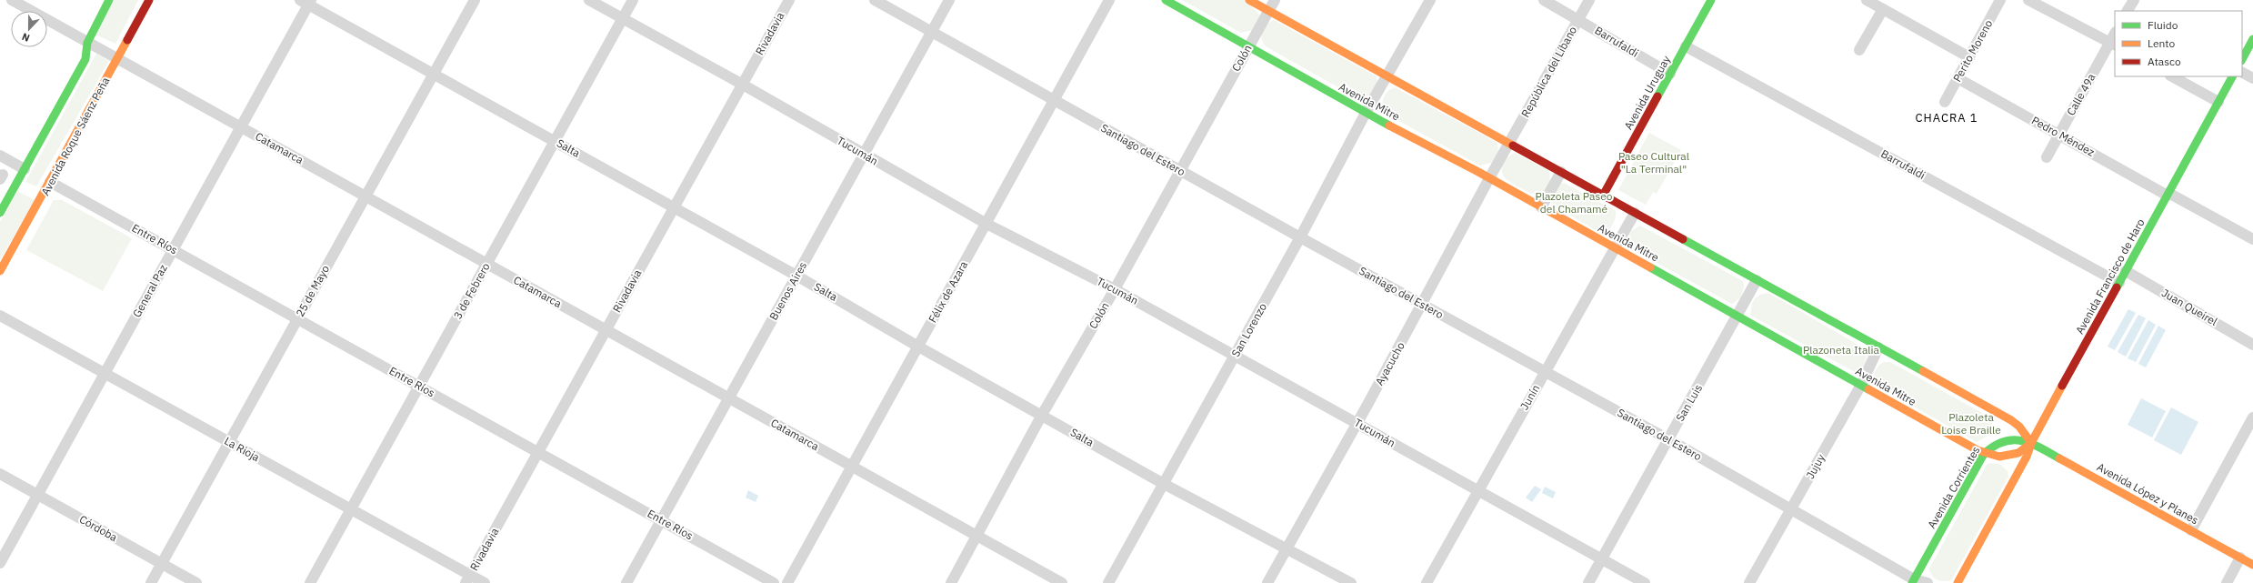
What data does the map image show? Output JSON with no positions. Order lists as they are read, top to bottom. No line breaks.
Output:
{"streets":{"main road":["Avenida Uruguay","Avenida Mitre","Avenida Roque Sáenz Peña","Avenida Francisco de Haro","Avenida Corrientes","Avenida López y Planes"],"street":["Rivadavia","Barrufaldi","Perito Moreno","Colón","República del Líbano","Calle 49a","Pedro Méndez","Catamarca","Salta","Santiago del Estero","Tucumán","Entre Ríos","General Paz","25 de Mayo","3 de Febrero","Buenos Aires","Félix de Azara","Juan Queirel","San Lorenzo","Ayacucho","Junín","San Luis","La Rioja","Jujuy","Córdoba"]},"crossings":[["Rivadavia","Catamarca"],["Rivadavia","Salta"],["Rivadavia","Tucumán"],["Rivadavia","Entre Ríos"],["Rivadavia","La Rioja"],["Barrufaldi","República del Líbano"],["Barrufaldi","Avenida Uruguay"],["Barrufaldi","Avenida Francisco de Haro"],["Perito Moreno","Pedro Méndez"],["Colón","Avenida Mitre"],["Colón","Catamarca"],["Colón","Salta"],["Colón","Santiago del Estero"],["Colón","Tucumán"],["República del Líbano","Ayacucho"],["Calle 49a","Pedro Méndez"],["Avenida Mitre","Avenida Francisco de Haro"],["Avenida Mitre","San Lorenzo"],["Avenida Mitre","Ayacucho"],["Avenida Mitre","Junín"],["Avenida Mitre","San Luis"],["Avenida Mitre","Jujuy"],["Avenida Mitre","Avenida Corrientes"],["Avenida Roque Sáenz Peña","Catamarca"],["Avenida Roque Sáenz Peña","Entre Ríos"],["Pedro Méndez","Avenida Francisco de Haro"],["Catamarca","General Paz"],["Catamarca","25 de Mayo"],["Catamarca","3 de Febrero"],["Catamarca","Buenos Aires"],["Catamarca","Félix de Azara"],["Salta","General Paz"],["Salta","25 de Mayo"],["Salta","3 de Febrero"],["Salta","Buenos Aires"],["Salta","Félix de Azara"],["Salta","San Lorenzo"],["Salta","Ayacucho"],["Santiago del Estero","Buenos Aires"],["Santiago del Estero","Félix de Azara"],["Santiago del Estero","San Lorenzo"],["Santiago del Estero","Ayacucho"],["Santiago del Estero","Junín"],["Santiago del Estero","San Luis"],["Santiago del Estero","Jujuy"],["Santiago del Estero","Avenida Corrientes"],["Tucumán","3 de Febrero"],["Tucumán","Buenos Aires"],["Tucumán","Félix de Azara"],["Tucumán","San Lorenzo"],["Tucumán","Ayacucho"],["Tucumán","Junín"],["Tucumán","San Luis"],["Entre Ríos","General Paz"],["Entre Ríos","25 de Mayo"],["Entre Ríos","3 de Febrero"],["Entre Ríos","Buenos Aires"],["Avenida Francisco de Haro","Juan Queirel"],["Avenida Francisco de Haro","Avenida Corrientes"],["Avenida Francisco de Haro","Avenida López y Planes"],["General Paz","La Rioja"],["General Paz","Córdoba"],["25 de Mayo","La Rioja"],["25 de Mayo","Córdoba"],["3 de Febrero","La Rioja"],["Avenida Corrientes","Avenida López y Planes"]],"districts":["CHACRA 1"],"parks":["Paseo Cultural \"La Terminal\"","Plazoleta Paseo del Chamamé","Plazoneta Italia","Plazoleta Loise Braille"],"legend":["Fluido","Lento","Atasco"],"north":"bottom"}
